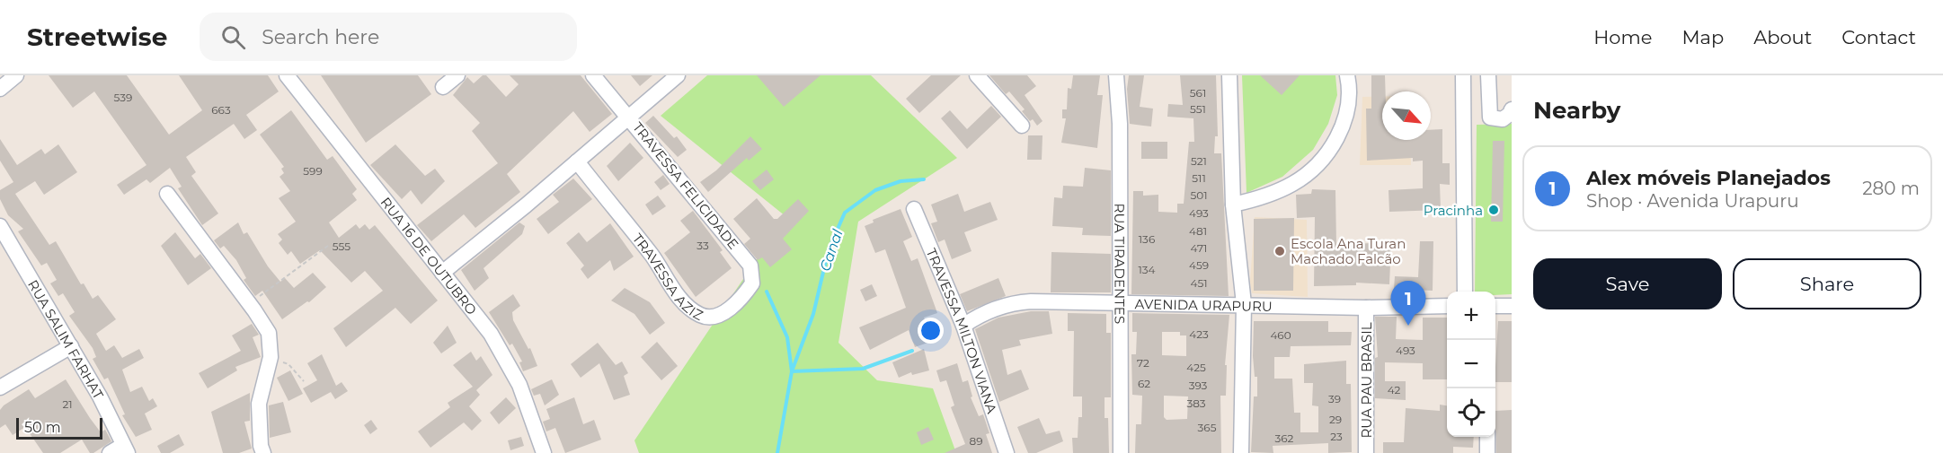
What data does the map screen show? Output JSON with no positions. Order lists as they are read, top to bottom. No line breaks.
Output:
{"streets":{"street":["TRAVESSA FELICIDADE","RUA 16 DE OUTUBRO","RUA TIRADENTES","TRAVESSA AZIZ","AVENIDA URAPURU","TRAVESSA MILTON VIANA","RUA SALIM FARHAT","RUA PAU BRASIL"]},"crossings":[["TRAVESSA FELICIDADE","TRAVESSA AZIZ"],["RUA TIRADENTES","AVENIDA URAPURU"],["AVENIDA URAPURU","TRAVESSA MILTON VIANA"],["AVENIDA URAPURU","RUA PAU BRASIL"]],"water":["Canal"],"places":["Pracinha","Escola Ana Turan Machado Falcão"],"house_numbers":["561","539","551","663","521","599","511","501","493","481","136","33","555","471","459","134","451","423","460","493","72","425","62","393","42","39","383","21","29","365","23","362","89"],"scale_bar":"50 m","north":"bottom right","page":{"header":"Streetwise","search":"Search here","nav":["Home","Map","About","Contact"],"heading":"Nearby","list":[{"mark":"1","name":"Alex móveis Planejados","note":"Shop · Avenida Urapuru","value":"280 m"}],"buttons":["Save","Share"],"pins":"1","map_buttons":["+","−"],"scale":"50 m"}}
